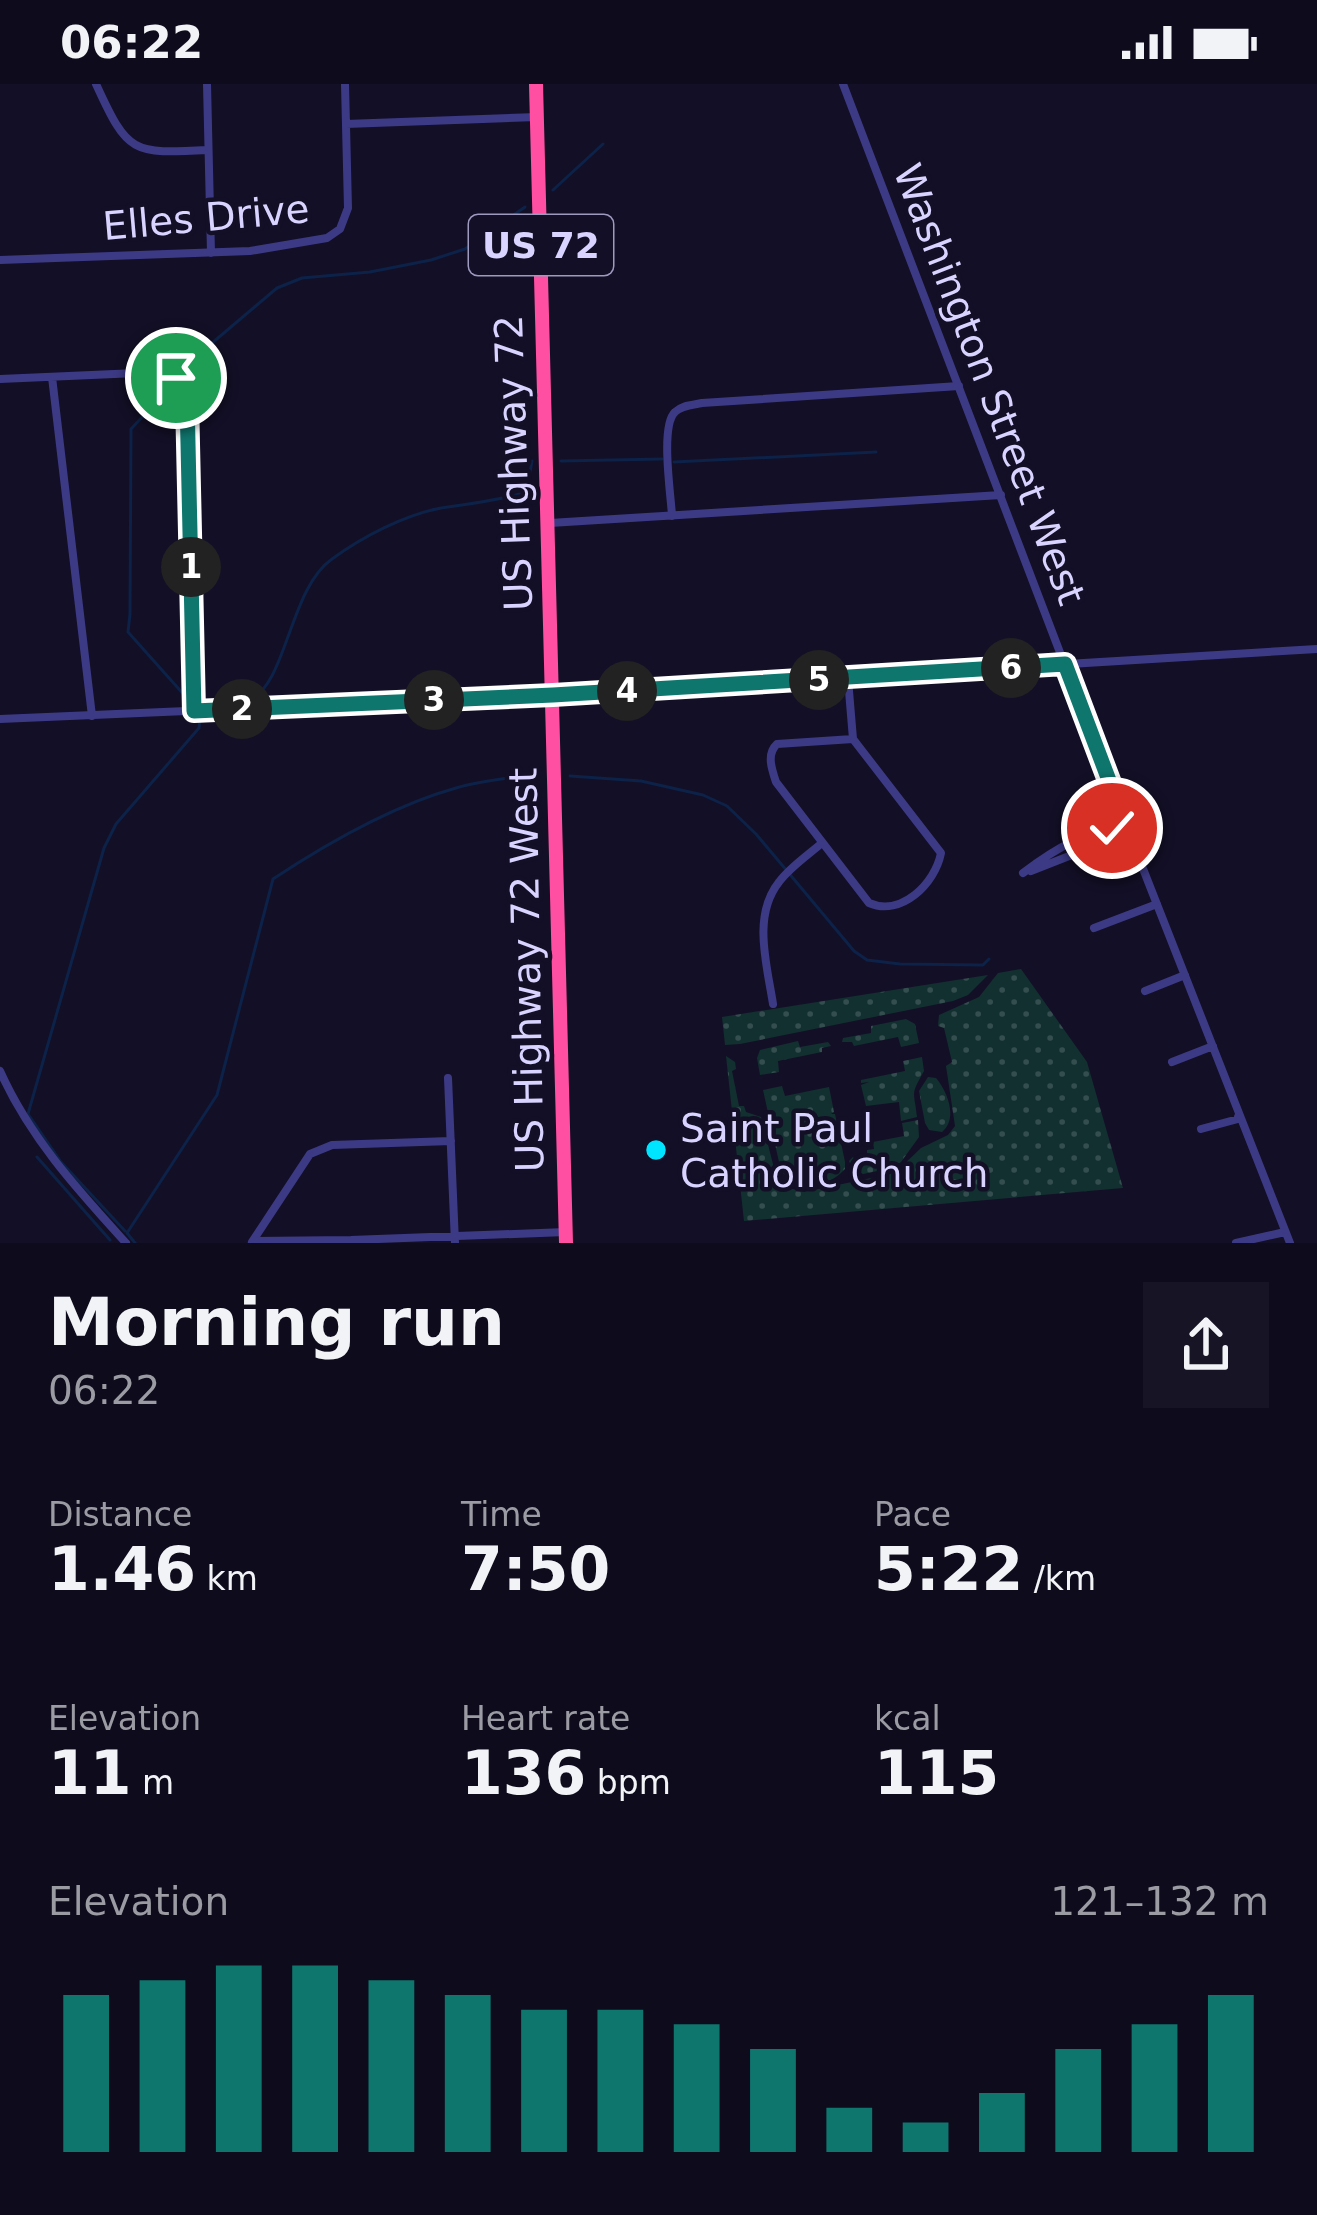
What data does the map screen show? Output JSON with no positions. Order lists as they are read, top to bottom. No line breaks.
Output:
{"streets":{"highway":["US 72","US Highway 72","US Highway 72 West"],"street":["Elles Drive","Washington Street West"]},"crossings":[["US Highway 72","US Highway 72 West"]],"places":["Saint Paul Catholic Church"],"page":{"status":"06:22","pins":["1","6","5","4","3","2"],"heading":["Morning run","06:22"],"stats":[["Distance","1.46 km"],["Time","7:50"],["Pace","5:22 /km"],["Elevation","11 m"],["Heart rate","136 bpm"],["kcal","115"]],"chart":["Elevation","121–132 m"]}}
